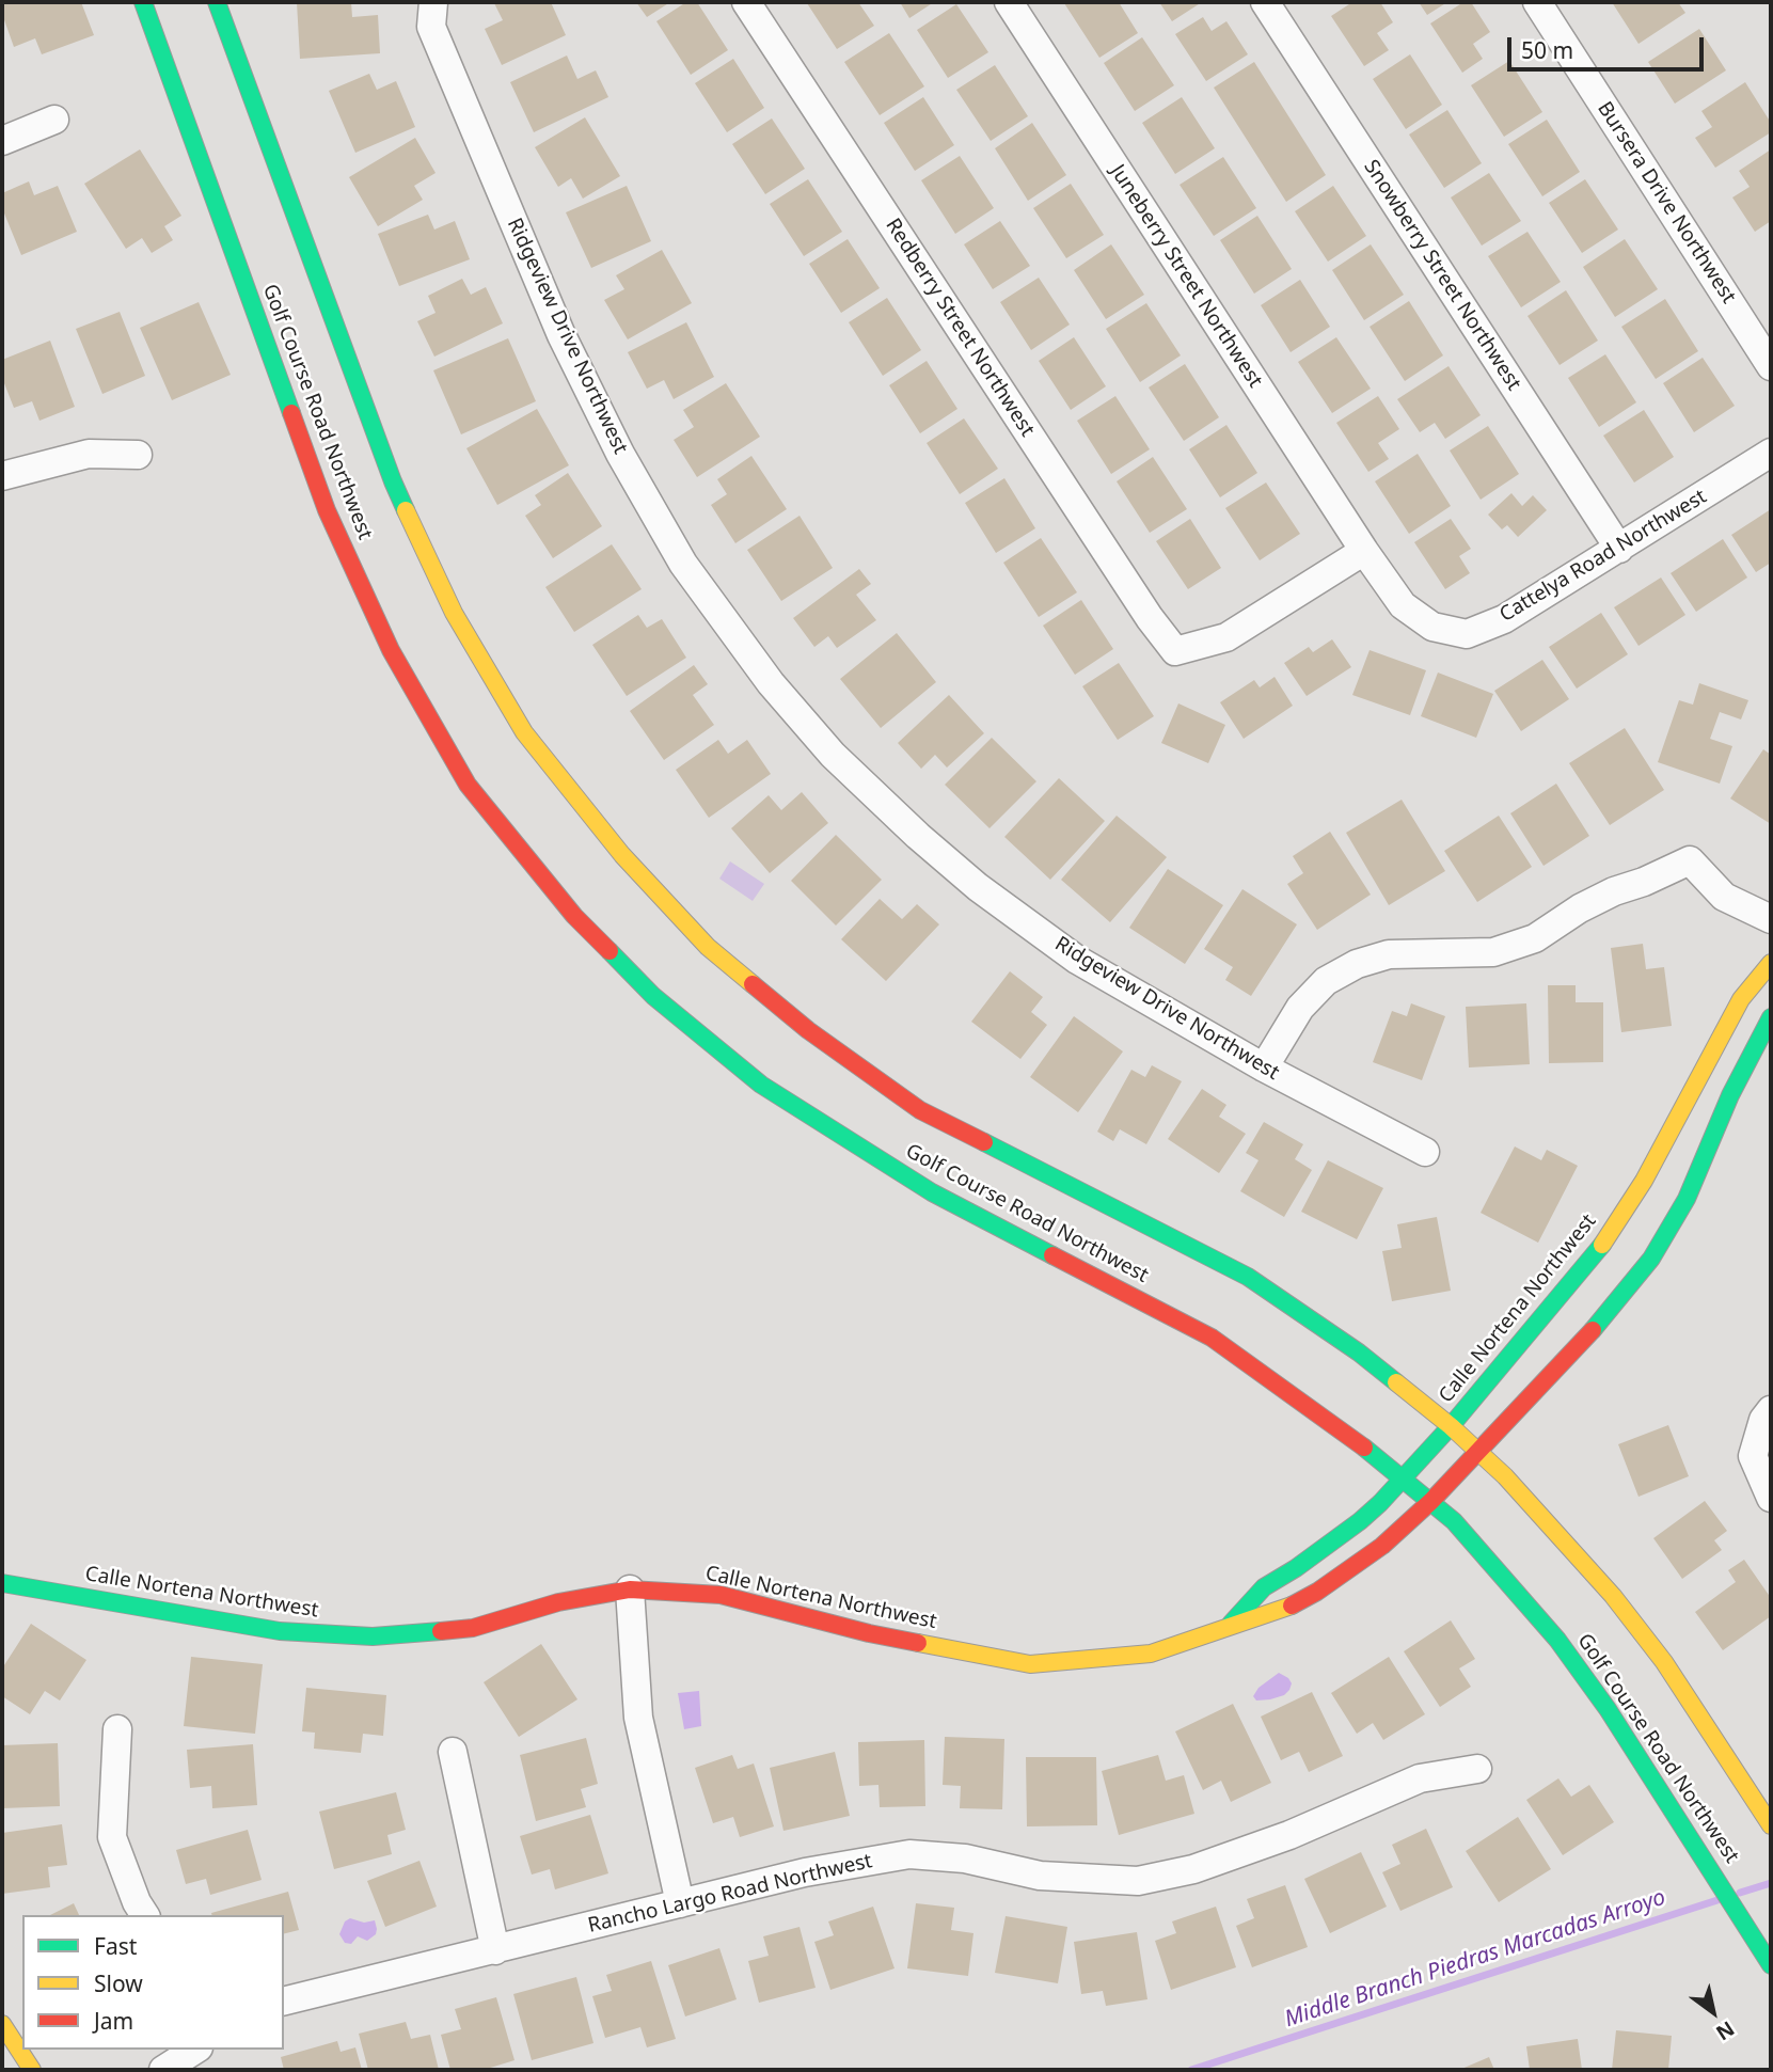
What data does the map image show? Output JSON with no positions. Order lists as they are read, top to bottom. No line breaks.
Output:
{"streets":{"main road":["Golf Course Road Northwest","Calle Nortena Northwest"],"street":["Bursera Drive Northwest","Snowberry Street Northwest","Juneberry Street Northwest","Redberry Street Northwest","Ridgeview Drive Northwest","Cattelya Road Northwest","Rancho Largo Road Northwest"]},"crossings":[["Snowberry Street Northwest","Cattelya Road Northwest"],["Juneberry Street Northwest","Redberry Street Northwest"],["Juneberry Street Northwest","Cattelya Road Northwest"],["Redberry Street Northwest","Cattelya Road Northwest"],["Golf Course Road Northwest","Calle Nortena Northwest"]],"water":["Middle Branch Piedras Marcadas Arroyo"],"legend":["Fast","Slow","Jam"],"scale_bar":"50 m","north":"bottom right"}
